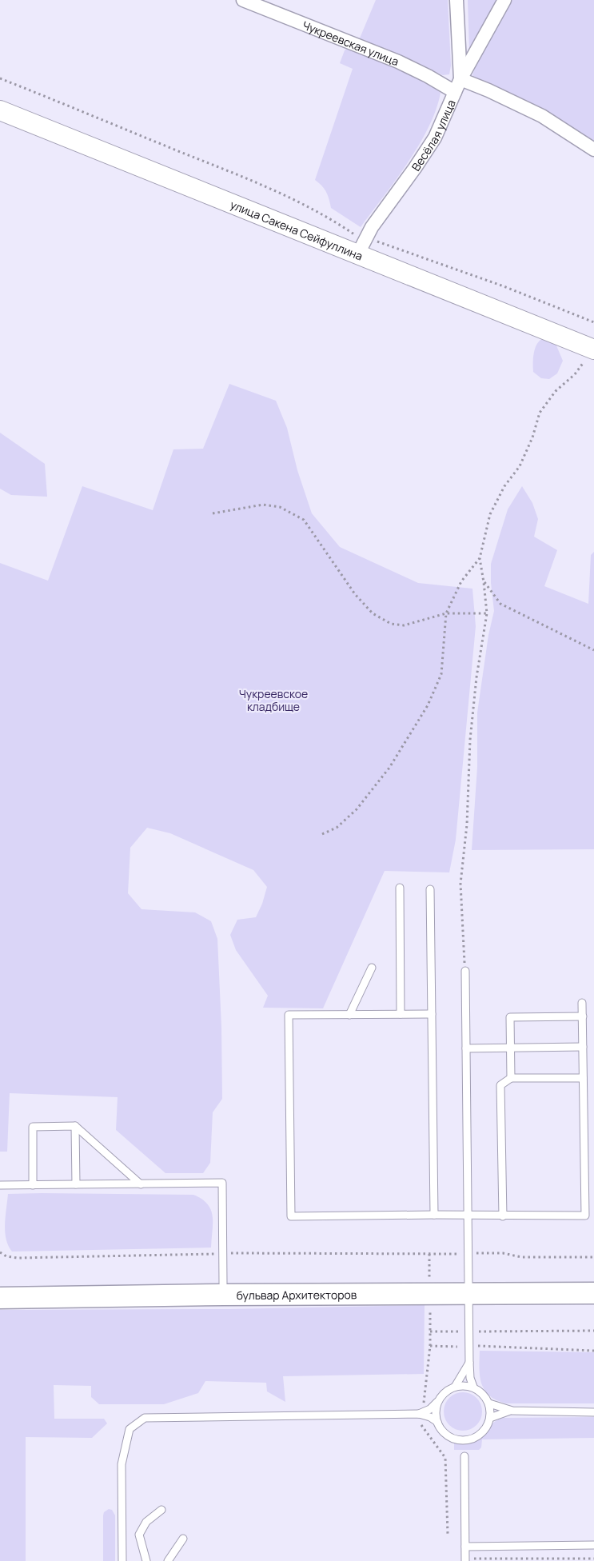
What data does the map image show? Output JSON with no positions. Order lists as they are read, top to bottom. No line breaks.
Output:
{"streets":{"main road":["улица Сакена Сейфуллина","бульвар Архитекторов"],"street":["Чукреевская улица","Весёлая улица"]},"crossings":[["Чукреевская улица","Весёлая улица"],["Весёлая улица","улица Сакена Сейфуллина"]],"parks":["Чукреевское кладбище"]}
